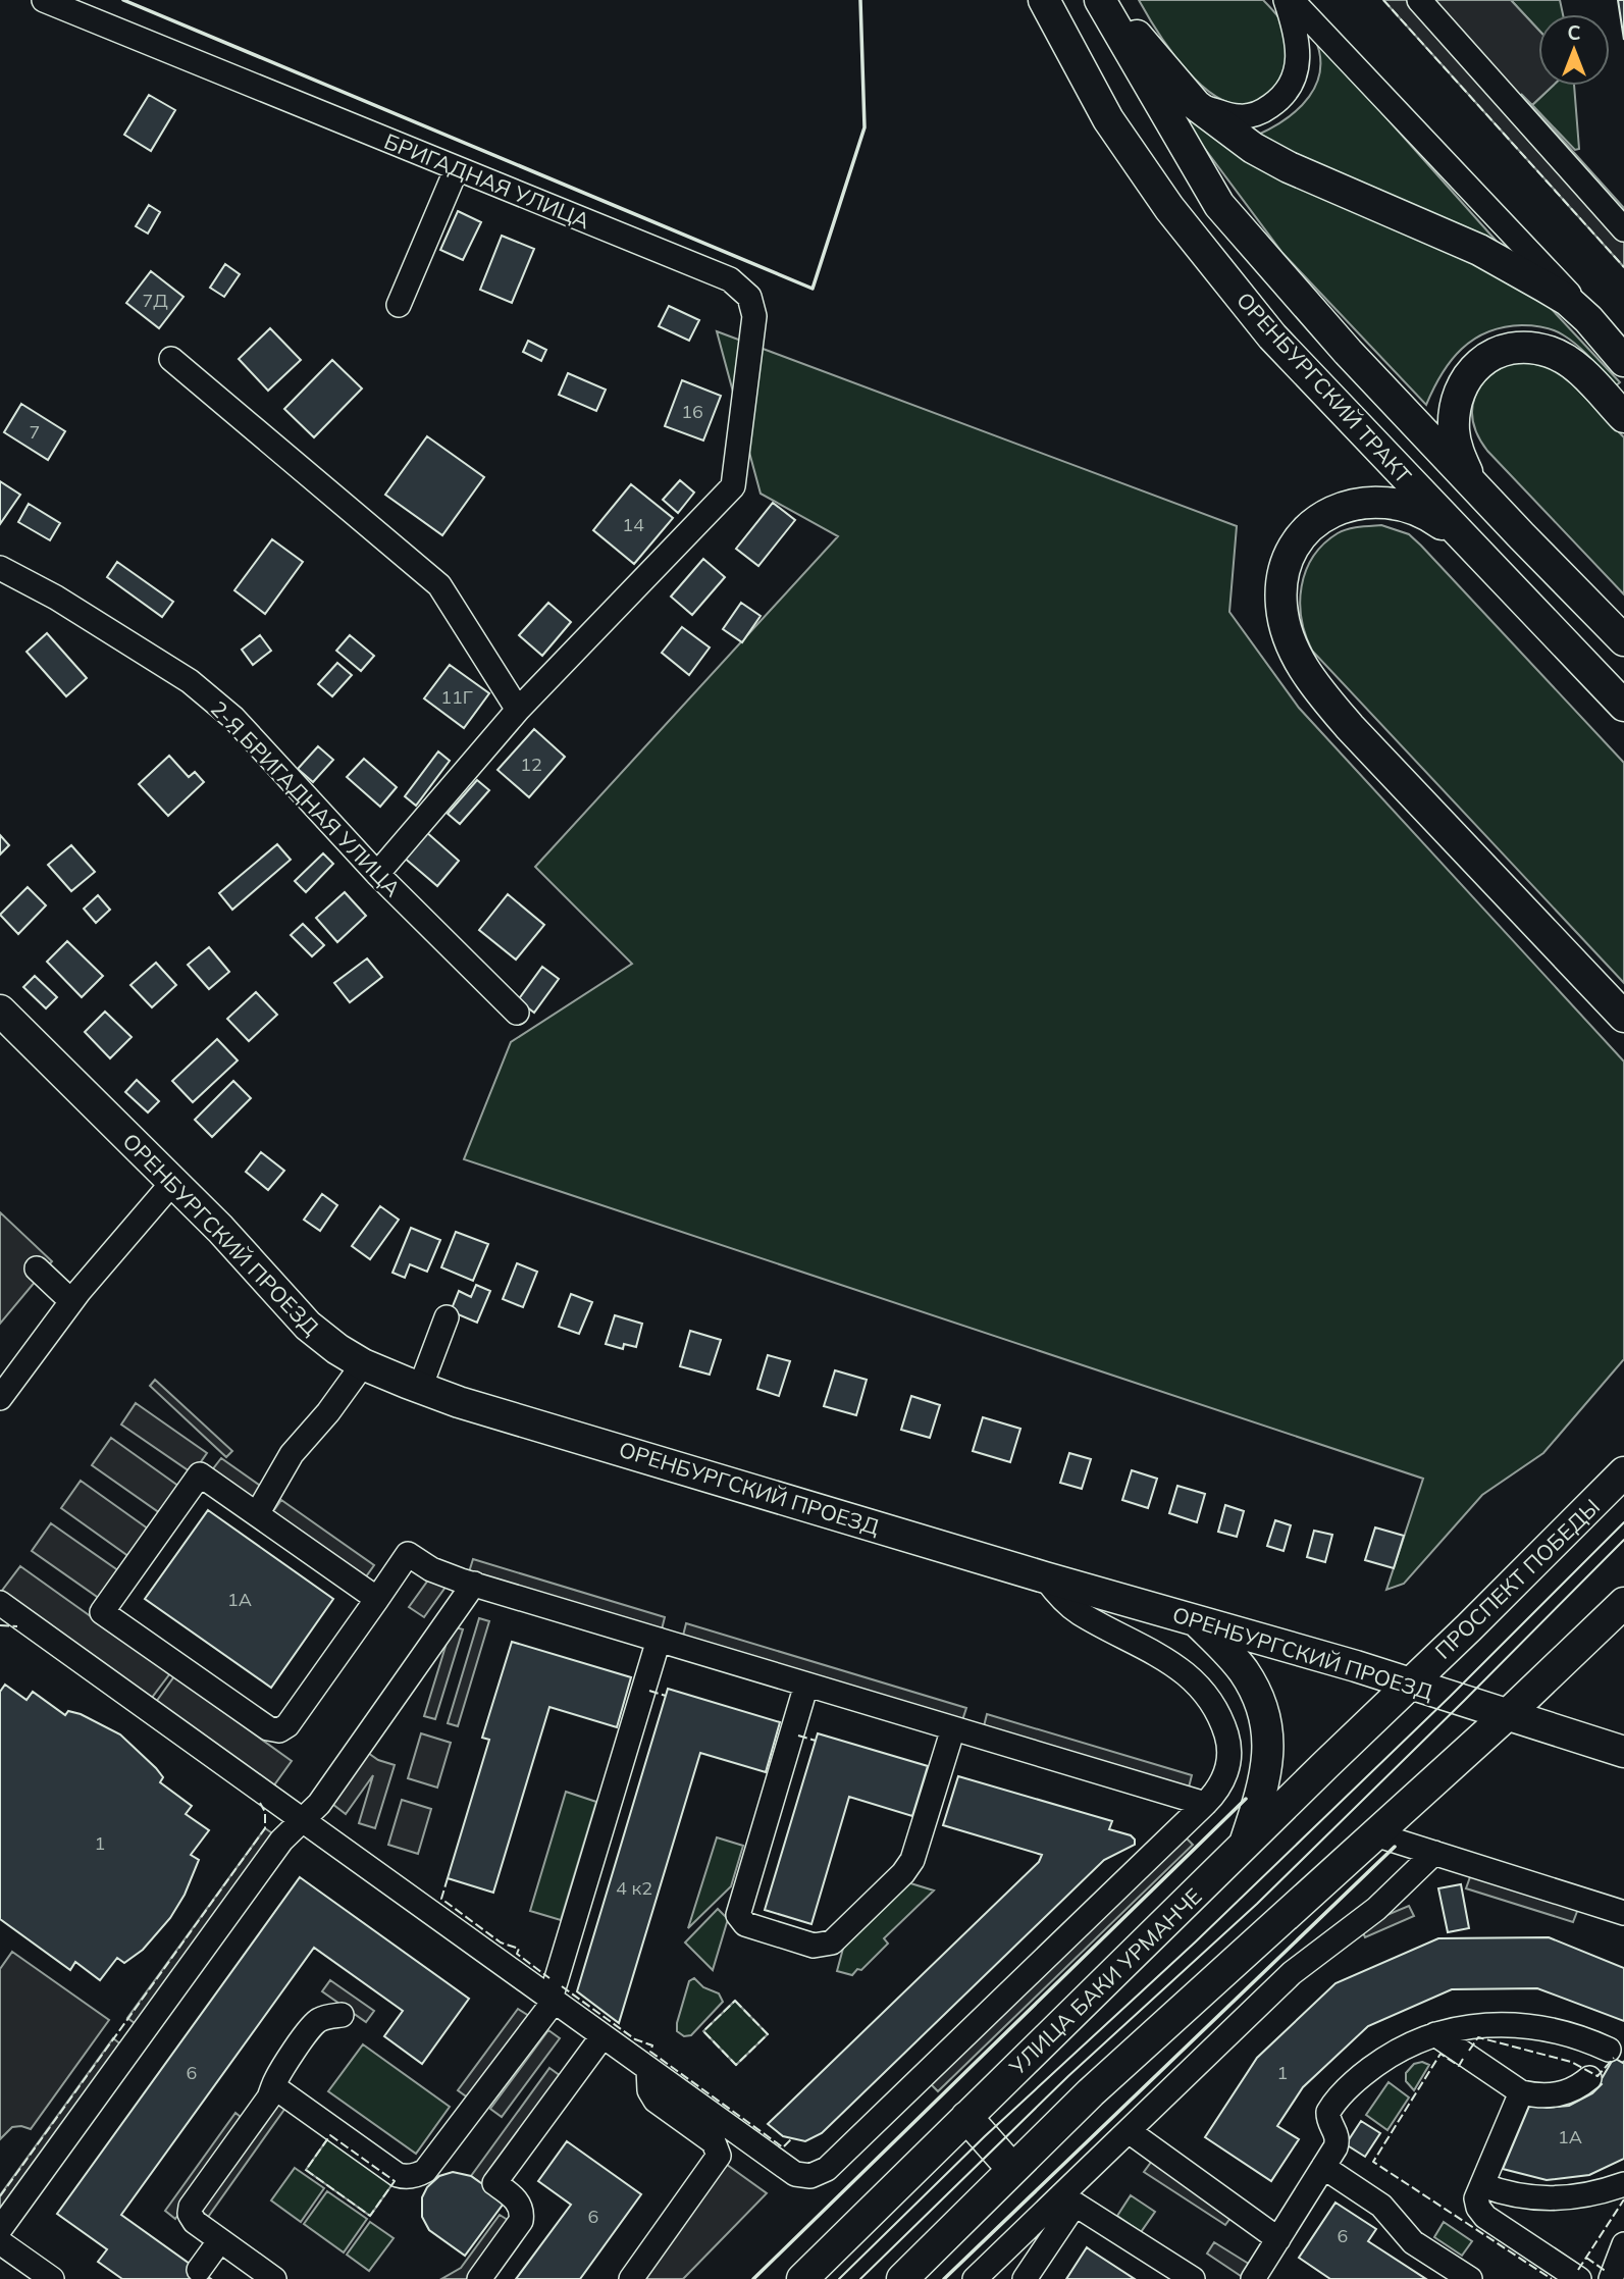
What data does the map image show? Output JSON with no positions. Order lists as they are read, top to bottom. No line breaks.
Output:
{"streets":{"main road":["ОРЕНБУРГСКИЙ ТРАКТ","ОРЕНБУРГСКИЙ ПРОЕЗД","ПРОСПЕКТ ПОБЕДЫ","УЛИЦА БАКИ УРМАНЧЕ"],"street":["БРИГАДНАЯ УЛИЦА","2-Я БРИГАДНАЯ УЛИЦА"]},"crossings":[["ОРЕНБУРГСКИЙ ПРОЕЗД","ПРОСПЕКТ ПОБЕДЫ"],["ОРЕНБУРГСКИЙ ПРОЕЗД","УЛИЦА БАКИ УРМАНЧЕ"],["ПРОСПЕКТ ПОБЕДЫ","УЛИЦА БАКИ УРМАНЧЕ"]],"house_numbers":["7Д","16","7","14","11Г","12","1А","1","4 к2","6","1","1А","6","6"],"north":"top"}
